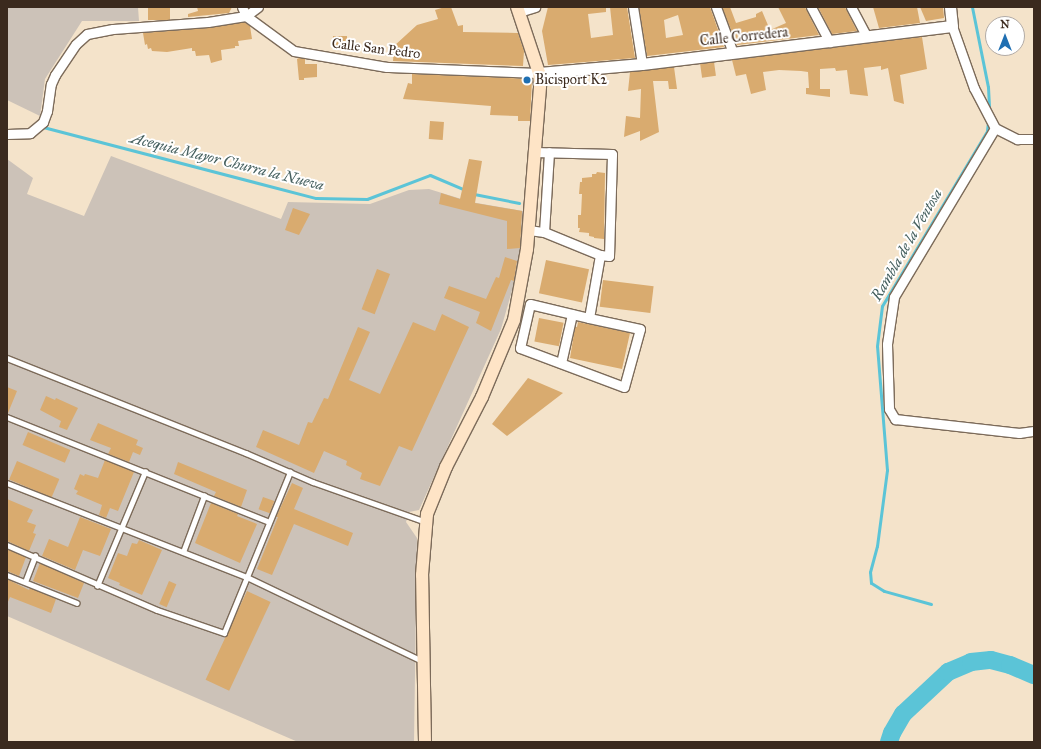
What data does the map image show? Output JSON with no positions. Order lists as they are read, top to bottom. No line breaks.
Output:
{"streets":{"street":["Calle Corredera","Calle San Pedro"]},"crossings":[["Calle Corredera","Calle San Pedro"]],"water":["Acequia Mayor Churra la Nueva","Rambla de la Ventosa"],"places":["Bicisport K2"],"north":"top"}
